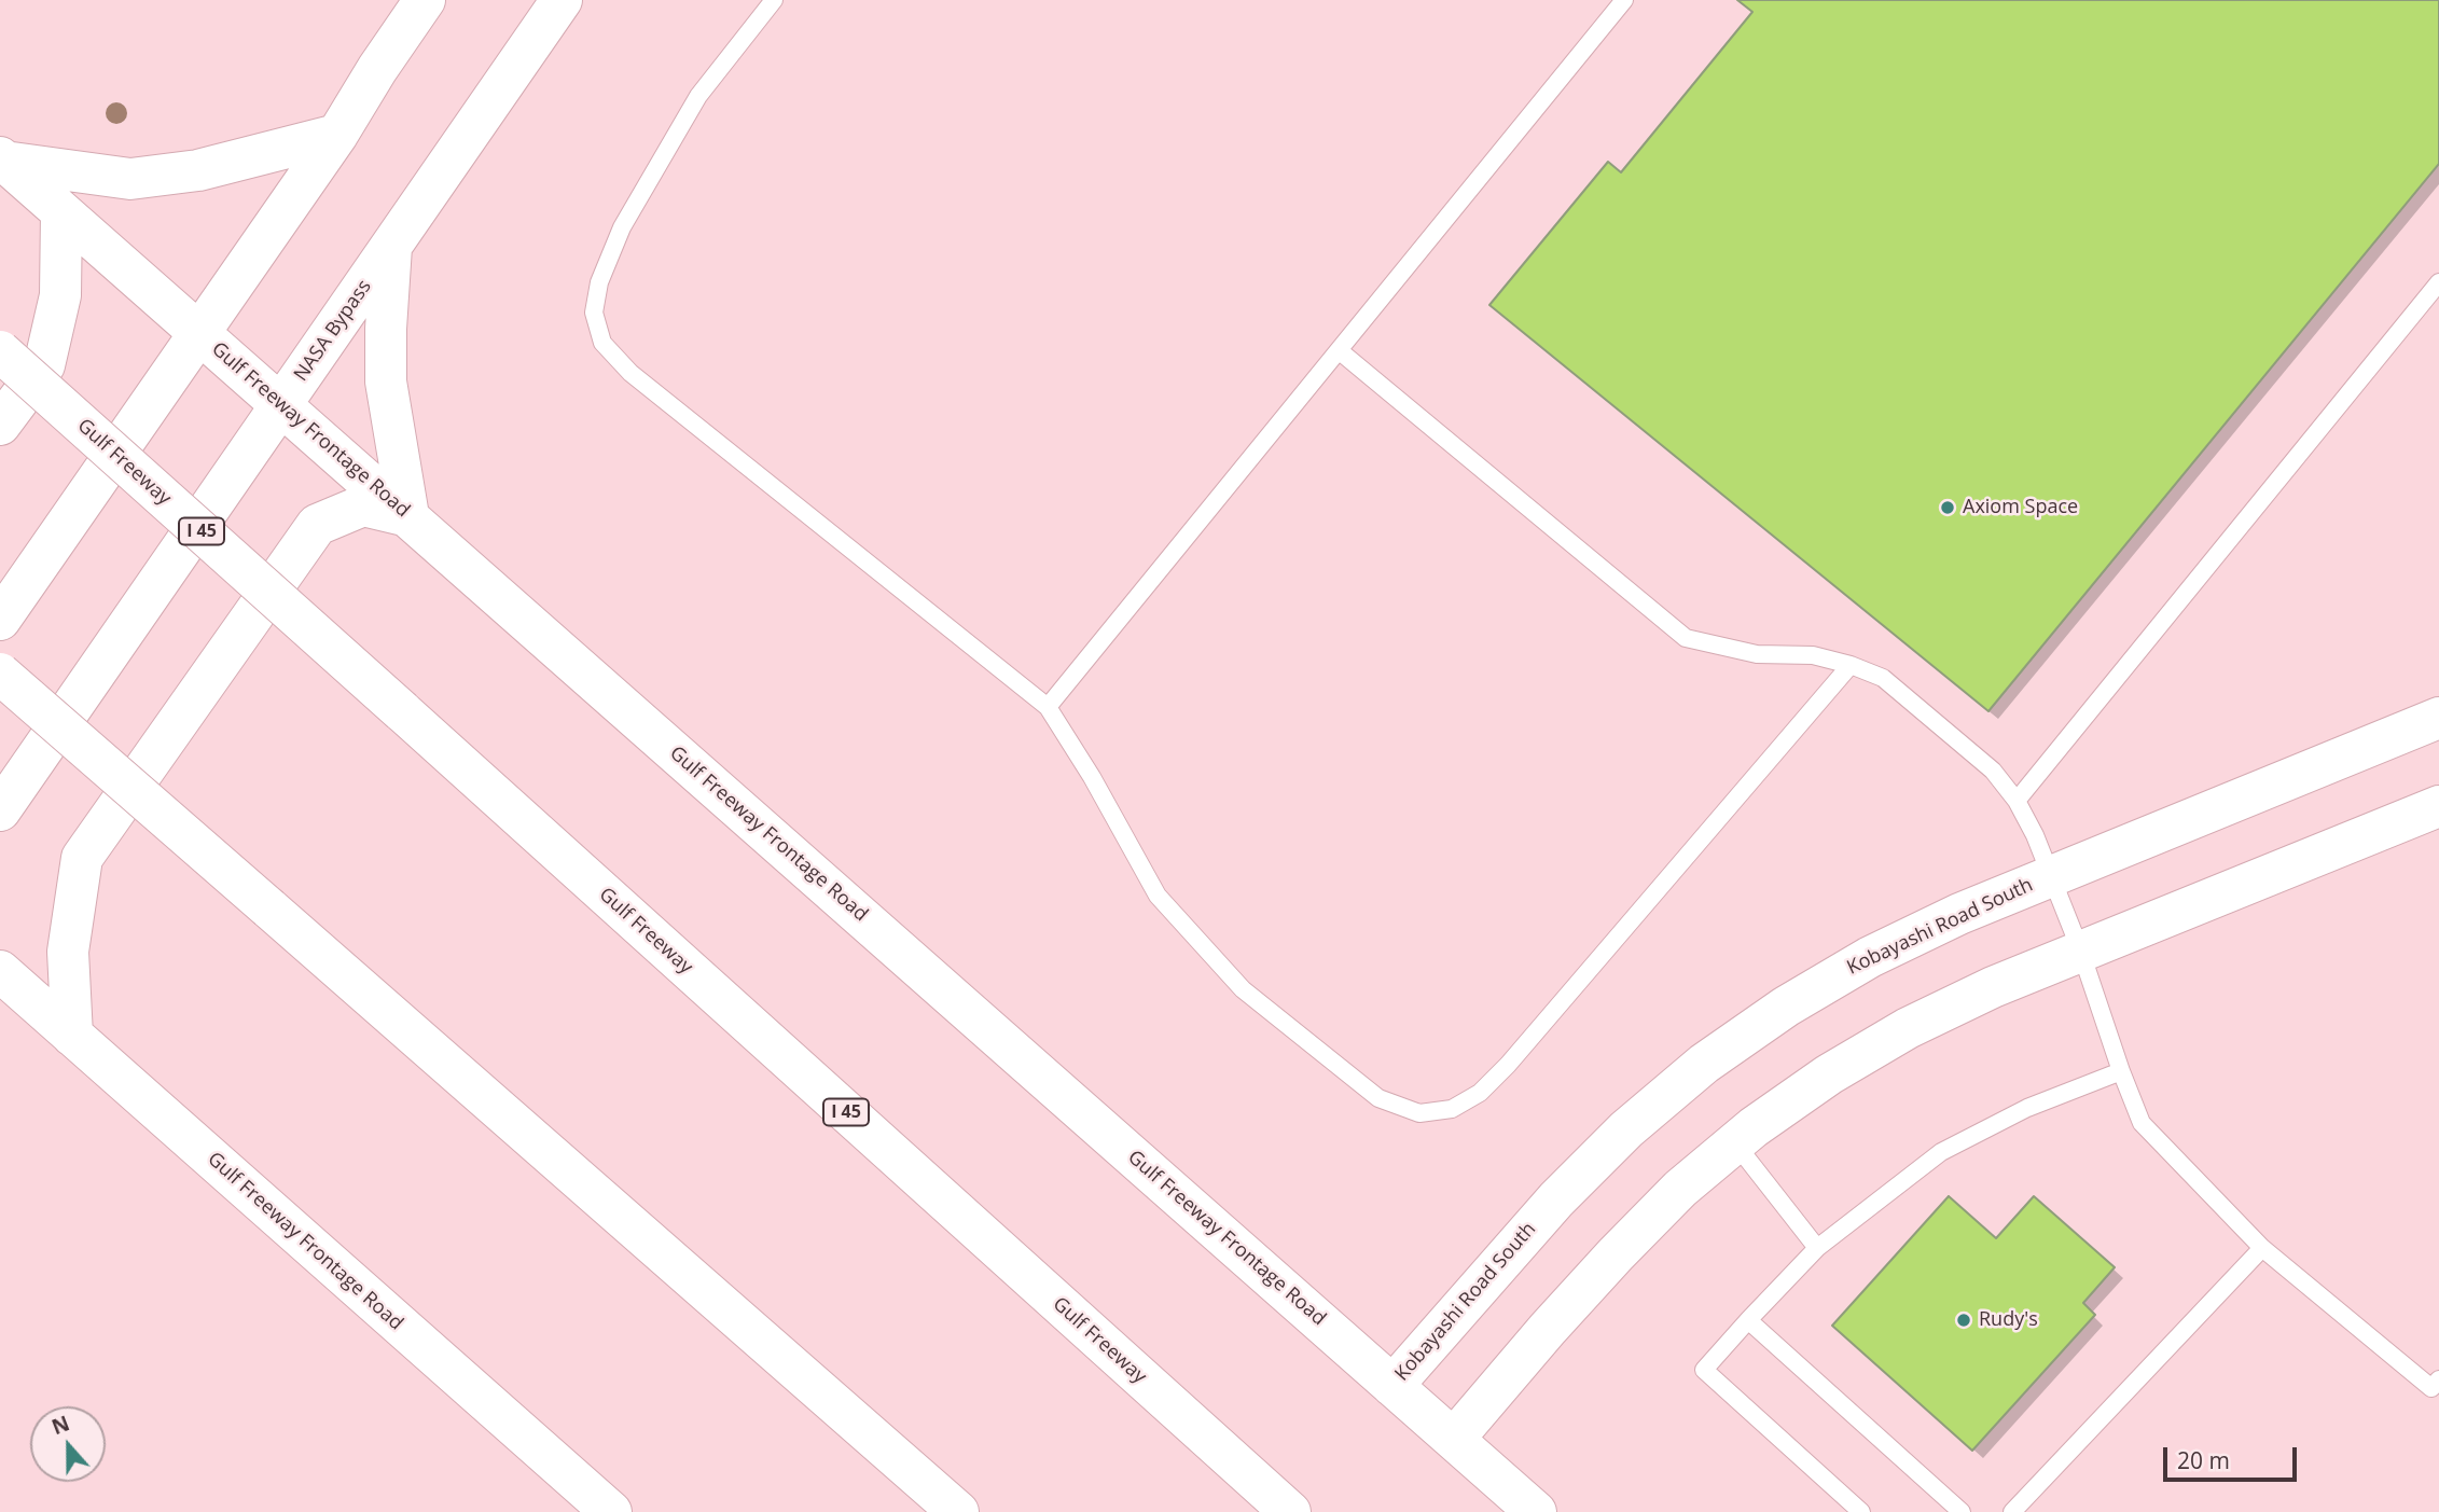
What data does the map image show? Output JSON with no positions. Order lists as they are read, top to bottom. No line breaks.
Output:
{"streets":{"main road":["NASA Bypass","Gulf Freeway Frontage Road","Gulf Freeway","I 45","Kobayashi Road South"]},"crossings":[["NASA Bypass","Gulf Freeway Frontage Road"],["Gulf Freeway Frontage Road","Kobayashi Road South"]],"places":["Axiom Space","Rudy's"],"scale_bar":"20 m","north":"top"}
